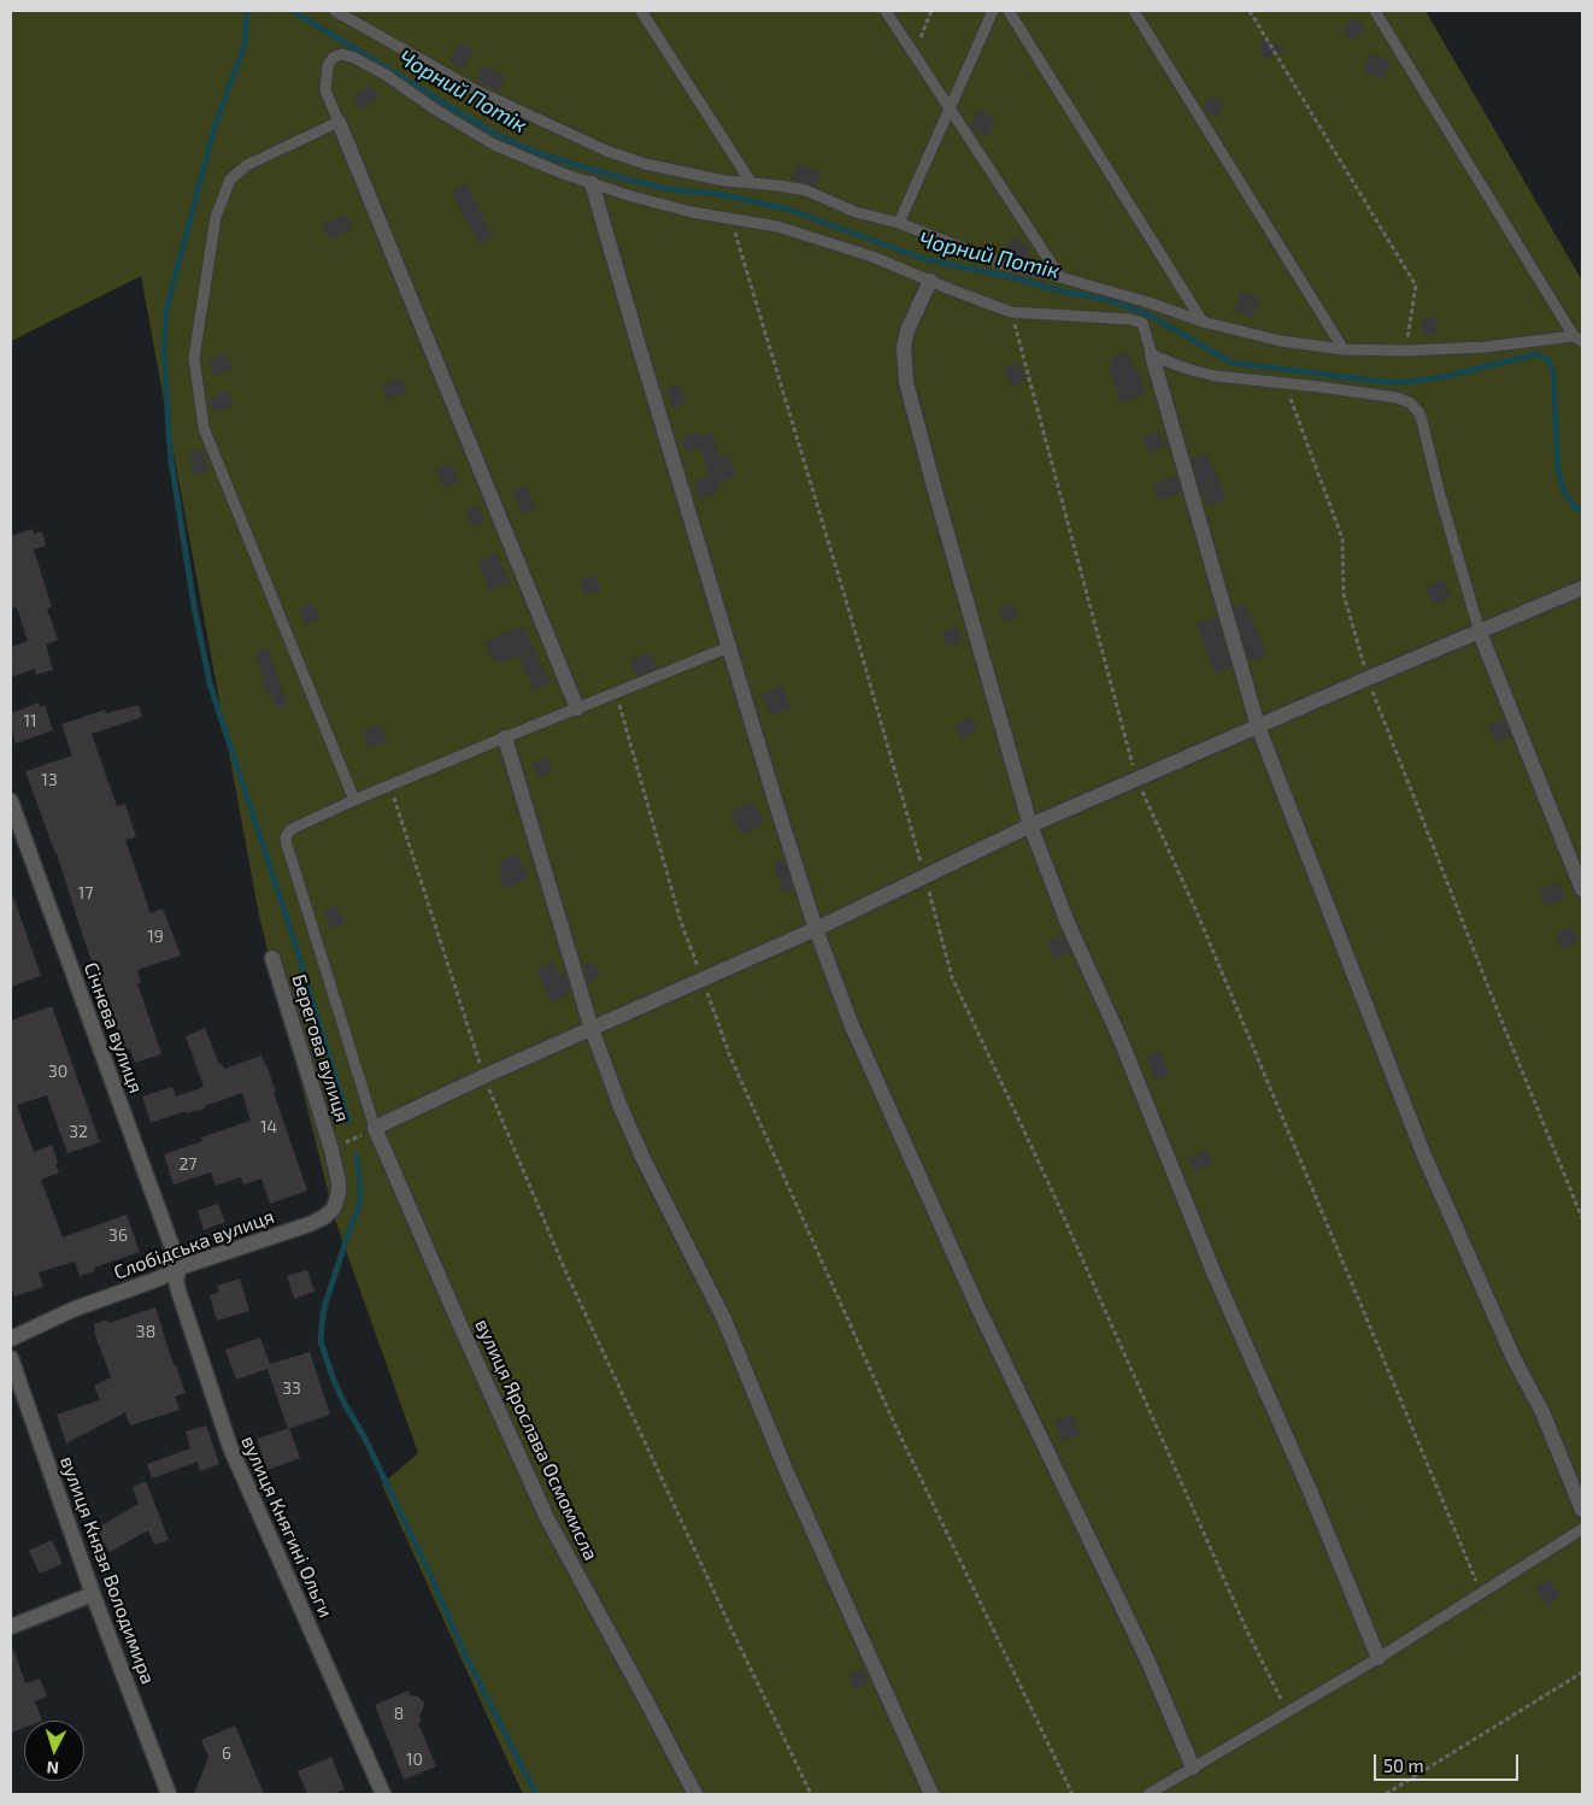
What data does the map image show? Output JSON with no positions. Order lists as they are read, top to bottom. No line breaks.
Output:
{"streets":{"street":["Січнева вулиця","Берегова вулиця","Слобідська вулиця","вулиця Ярослава Осмомисла","вулиця Княгині Ольги","вулиця Князя Володимира"]},"crossings":[["Січнева вулиця","Слобідська вулиця"],["Січнева вулиця","вулиця Княгині Ольги"],["Берегова вулиця","Слобідська вулиця"],["Слобідська вулиця","вулиця Княгині Ольги"]],"water":["Чорний Потік"],"house_numbers":["11","13","17","19","30","14","32","27","36","38","33","8","6","10"],"scale_bar":"50 m","north":"bottom"}
